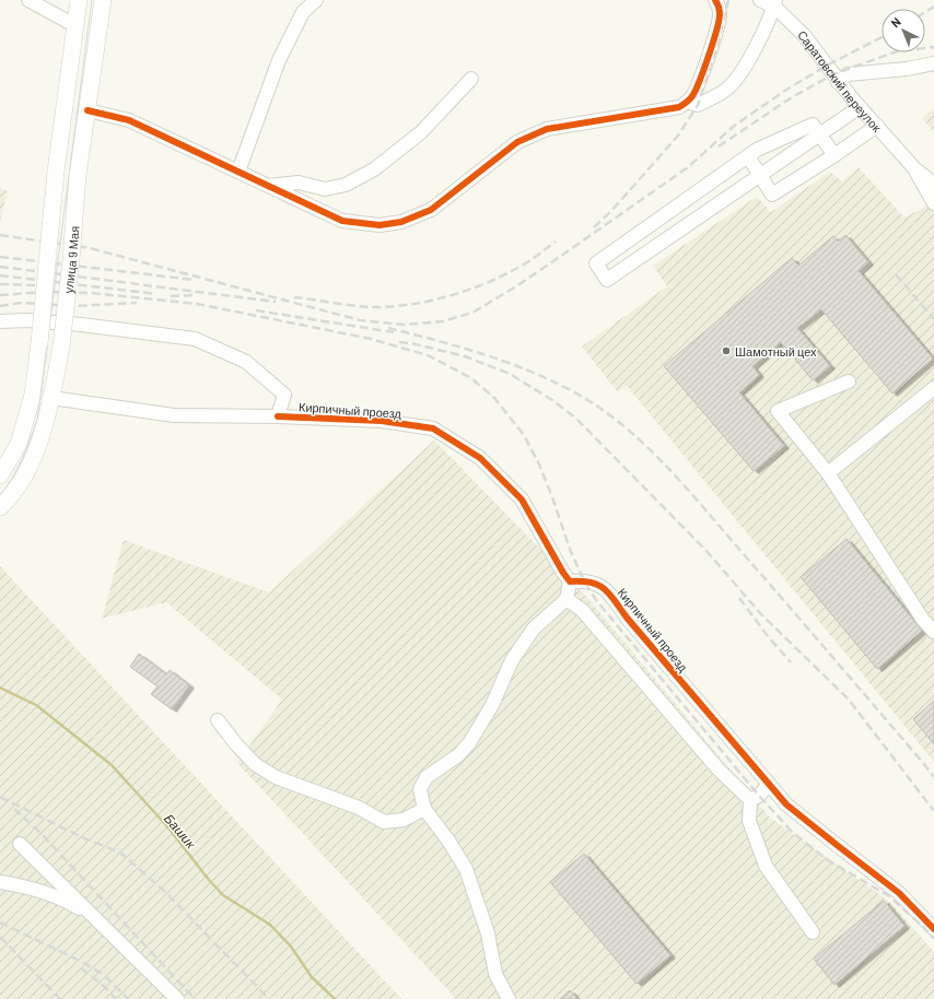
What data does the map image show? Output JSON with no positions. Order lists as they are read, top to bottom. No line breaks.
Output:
{"streets":{"main road":["улица 9 Мая"],"street":["Саратовский переулок","Кирпичный проезд"]},"crossings":[["улица 9 Мая","Кирпичный проезд"]],"water":["Башик"],"places":["Шамотный цех"],"north":"top left"}
